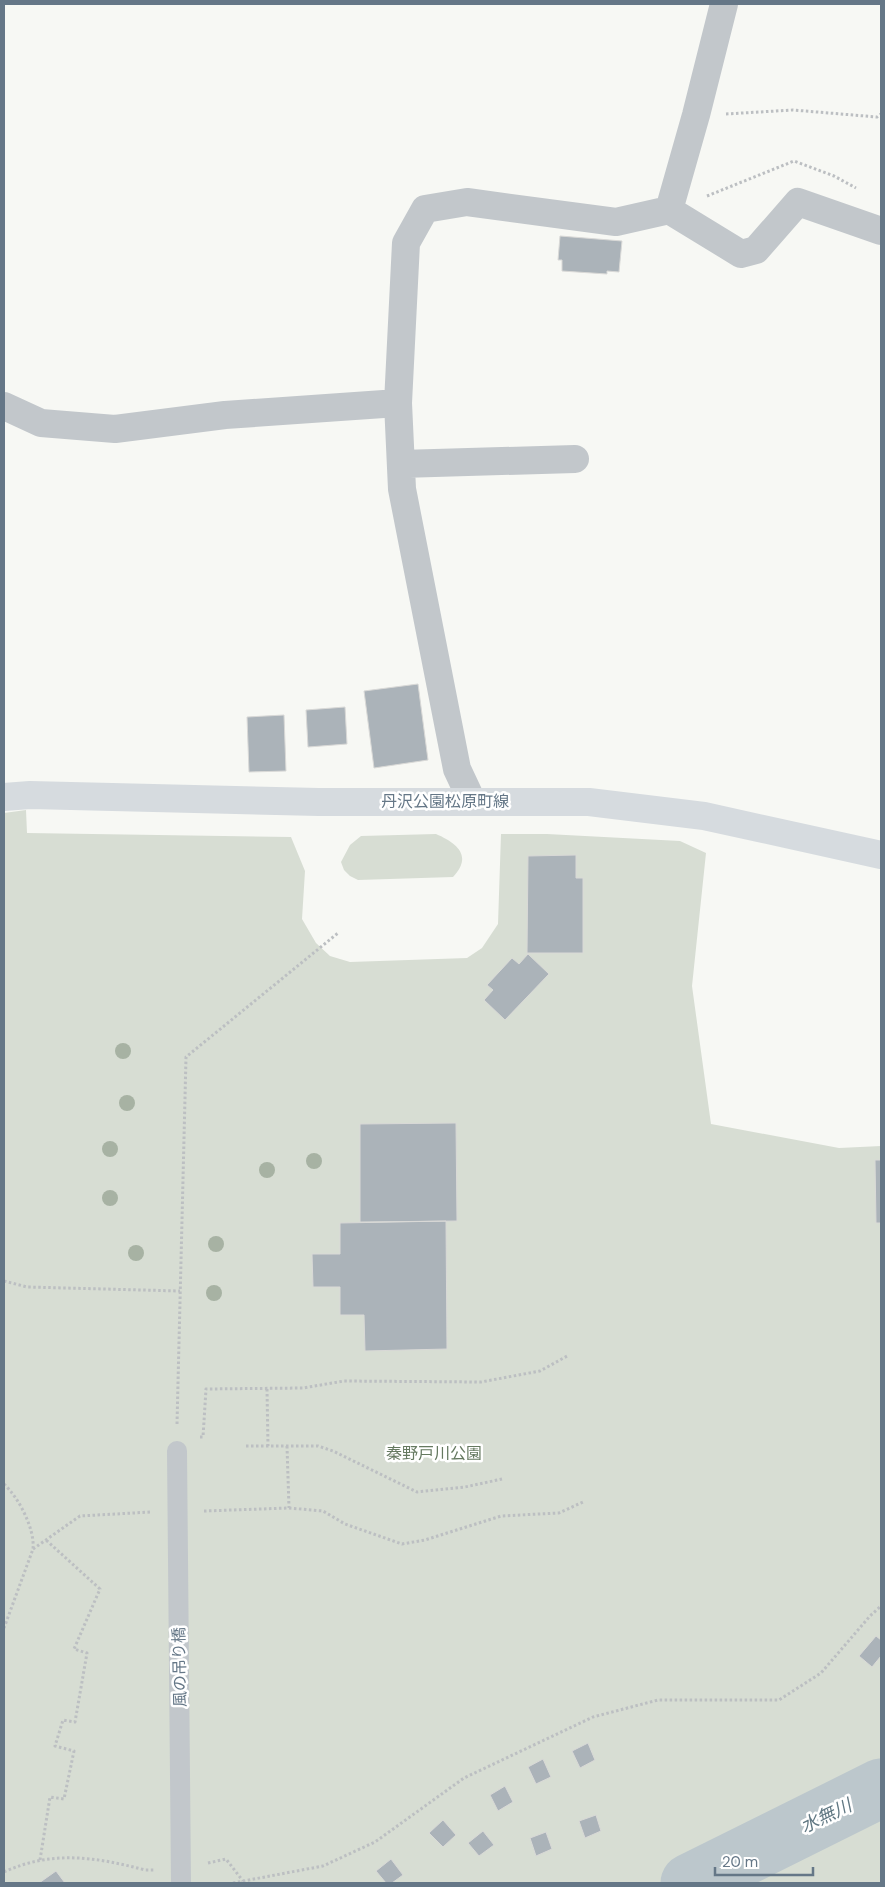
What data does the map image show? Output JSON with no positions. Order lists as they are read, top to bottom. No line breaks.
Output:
{"streets":{"main road":["丹沢公園松原町線"],"street":["風の吊り橋"]},"water":["水無川"],"parks":["秦野戸川公園"],"scale_bar":"20 m"}
